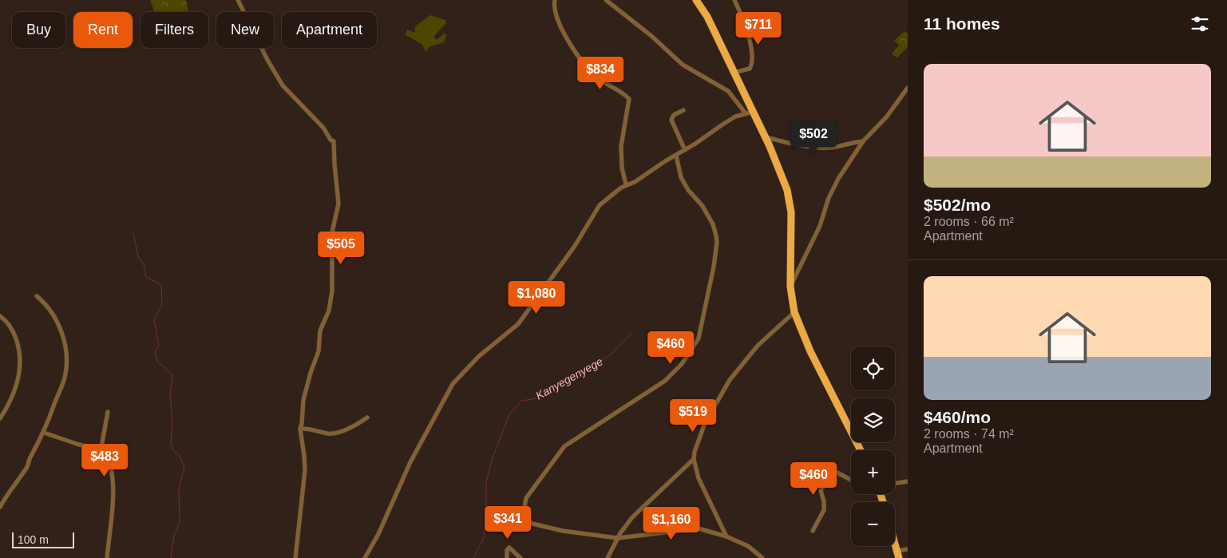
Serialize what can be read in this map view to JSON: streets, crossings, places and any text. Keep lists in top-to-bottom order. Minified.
{"water":["Kanyegenyege"],"scale_bar":"100 m","page":{"heading":"11 homes","price":["$711","$834","$502","$505","$1,080","$460","$519","$483","$460","$341","$1,160"],"chip":["Buy","Rent","Filters","New","Apartment"],"list":[{"name":"$502/mo","note":"2 rooms · 66 m² · Apartment"},{"name":"$460/mo","note":"2 rooms · 74 m² · Apartment"}],"map_buttons":["+","−"],"scale":"100 m"}}
